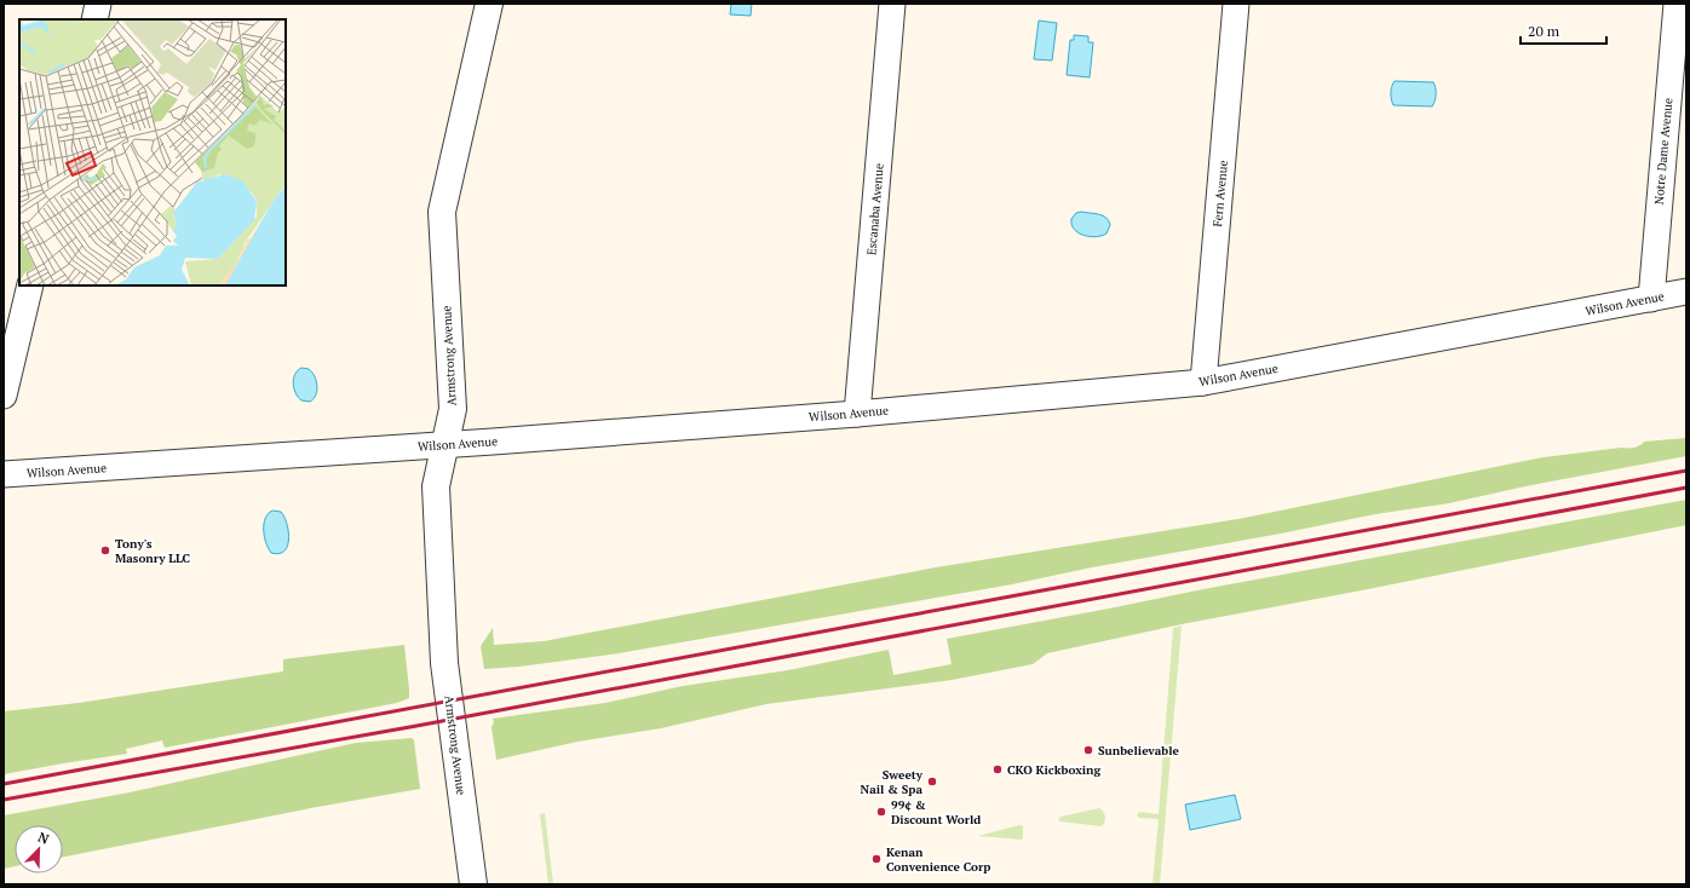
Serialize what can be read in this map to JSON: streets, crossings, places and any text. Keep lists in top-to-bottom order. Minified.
{"streets":{"street":["Notre Dame Avenue","Fern Avenue","Escanaba Avenue","Wilson Avenue","Armstrong Avenue"]},"crossings":[["Notre Dame Avenue","Wilson Avenue"],["Fern Avenue","Wilson Avenue"],["Escanaba Avenue","Wilson Avenue"],["Wilson Avenue","Armstrong Avenue"]],"places":["Tony's Masonry LLC","Sunbelievable","CKO Kickboxing","Sweety Nail & Spa","99¢ & Discount World","Kenan Convenience Corp"],"scale_bar":"20 m","north":"top right"}
